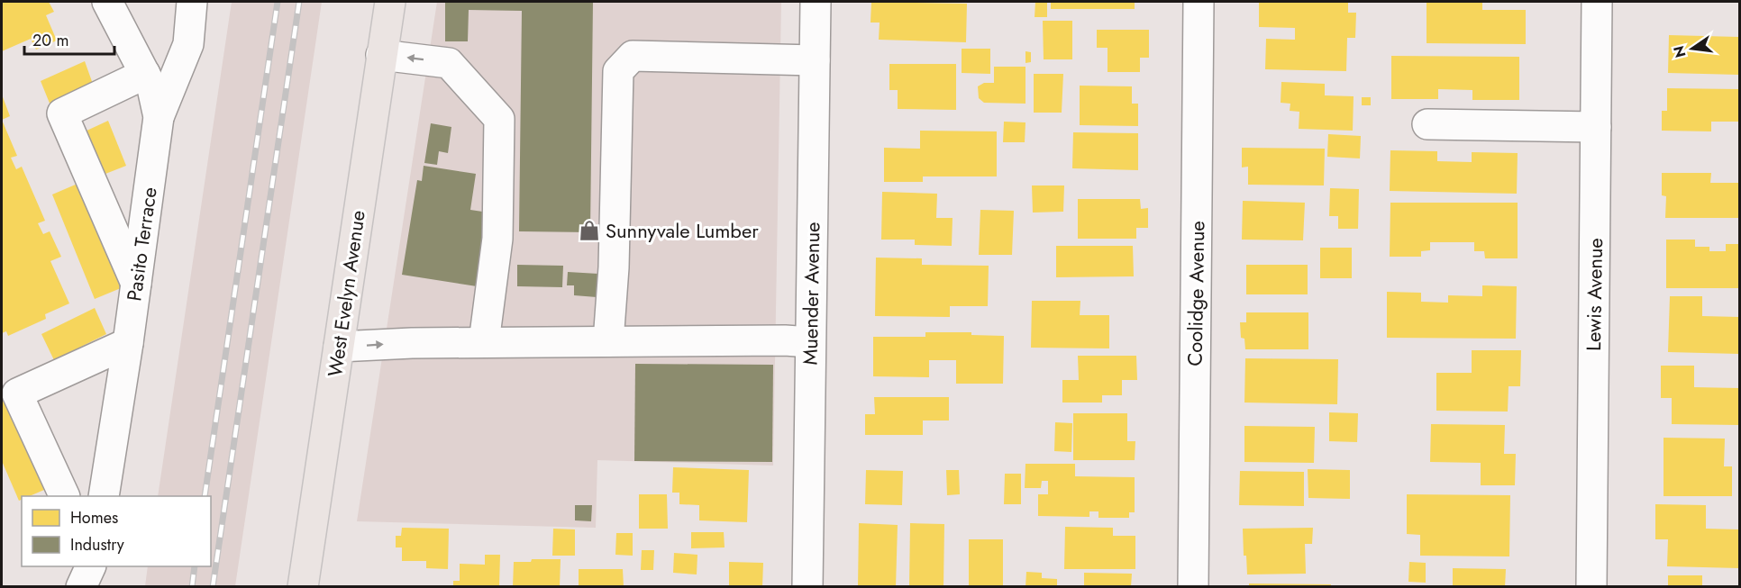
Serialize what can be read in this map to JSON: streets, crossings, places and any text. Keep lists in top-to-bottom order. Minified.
{"streets":{"main road":["West Evelyn Avenue"],"street":["Pasito Terrace","Muender Avenue","Coolidge Avenue","Lewis Avenue"]},"places":{"shop":["Sunnyvale Lumber"]},"legend":["Homes","Industry"],"scale_bar":"20 m","north":"left"}
